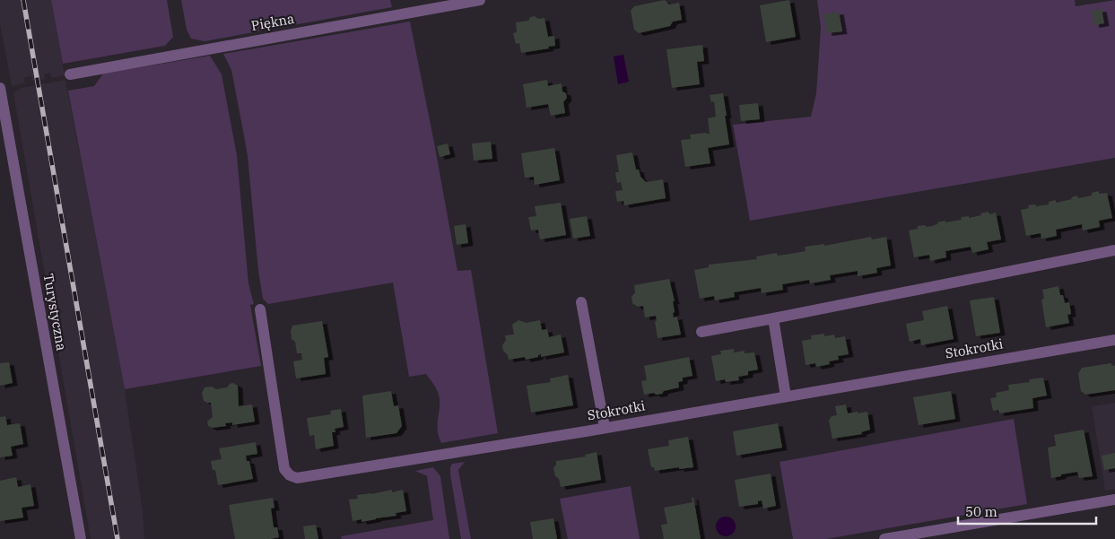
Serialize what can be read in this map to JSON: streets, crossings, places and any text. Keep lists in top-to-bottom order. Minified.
{"streets":{"street":["Piękna","Turystyczna","Stokrotki"]},"scale_bar":"50 m"}
